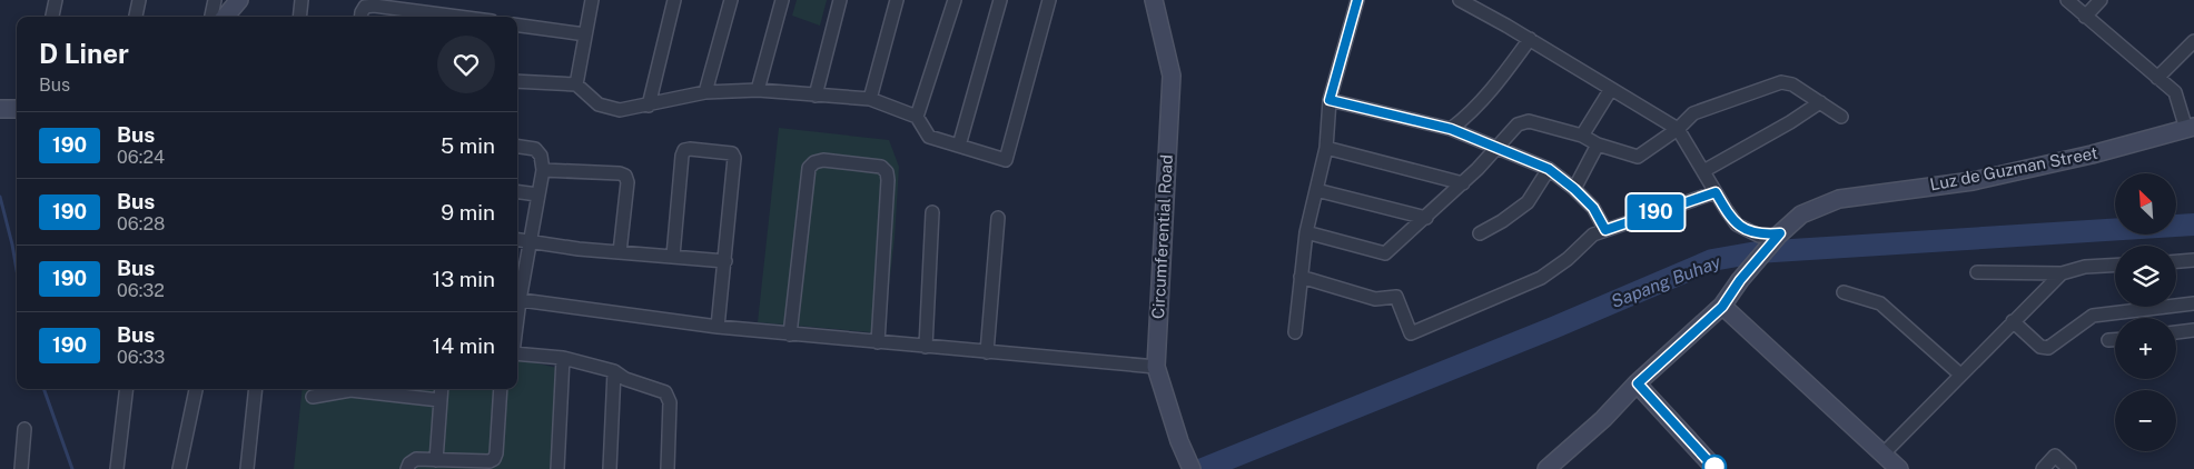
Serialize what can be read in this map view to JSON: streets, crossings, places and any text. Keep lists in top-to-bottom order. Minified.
{"streets":{"street":["Luz de Guzman Street","Circumferential Road"]},"water":["Sapang Buhay"],"lines":["bus line 190"],"north":"top left","page":{"on_map":"190","heading":["D Liner","Bus"],"list":[{"mark":"190","name":"Bus","note":"06:24","value":"5 min"},{"mark":"190","name":"Bus","note":"06:28","value":"9 min"},{"mark":"190","name":"Bus","note":"06:32","value":"13 min"},{"mark":"190","name":"Bus","note":"06:33","value":"14 min"}],"map_buttons":["+","−"]}}
